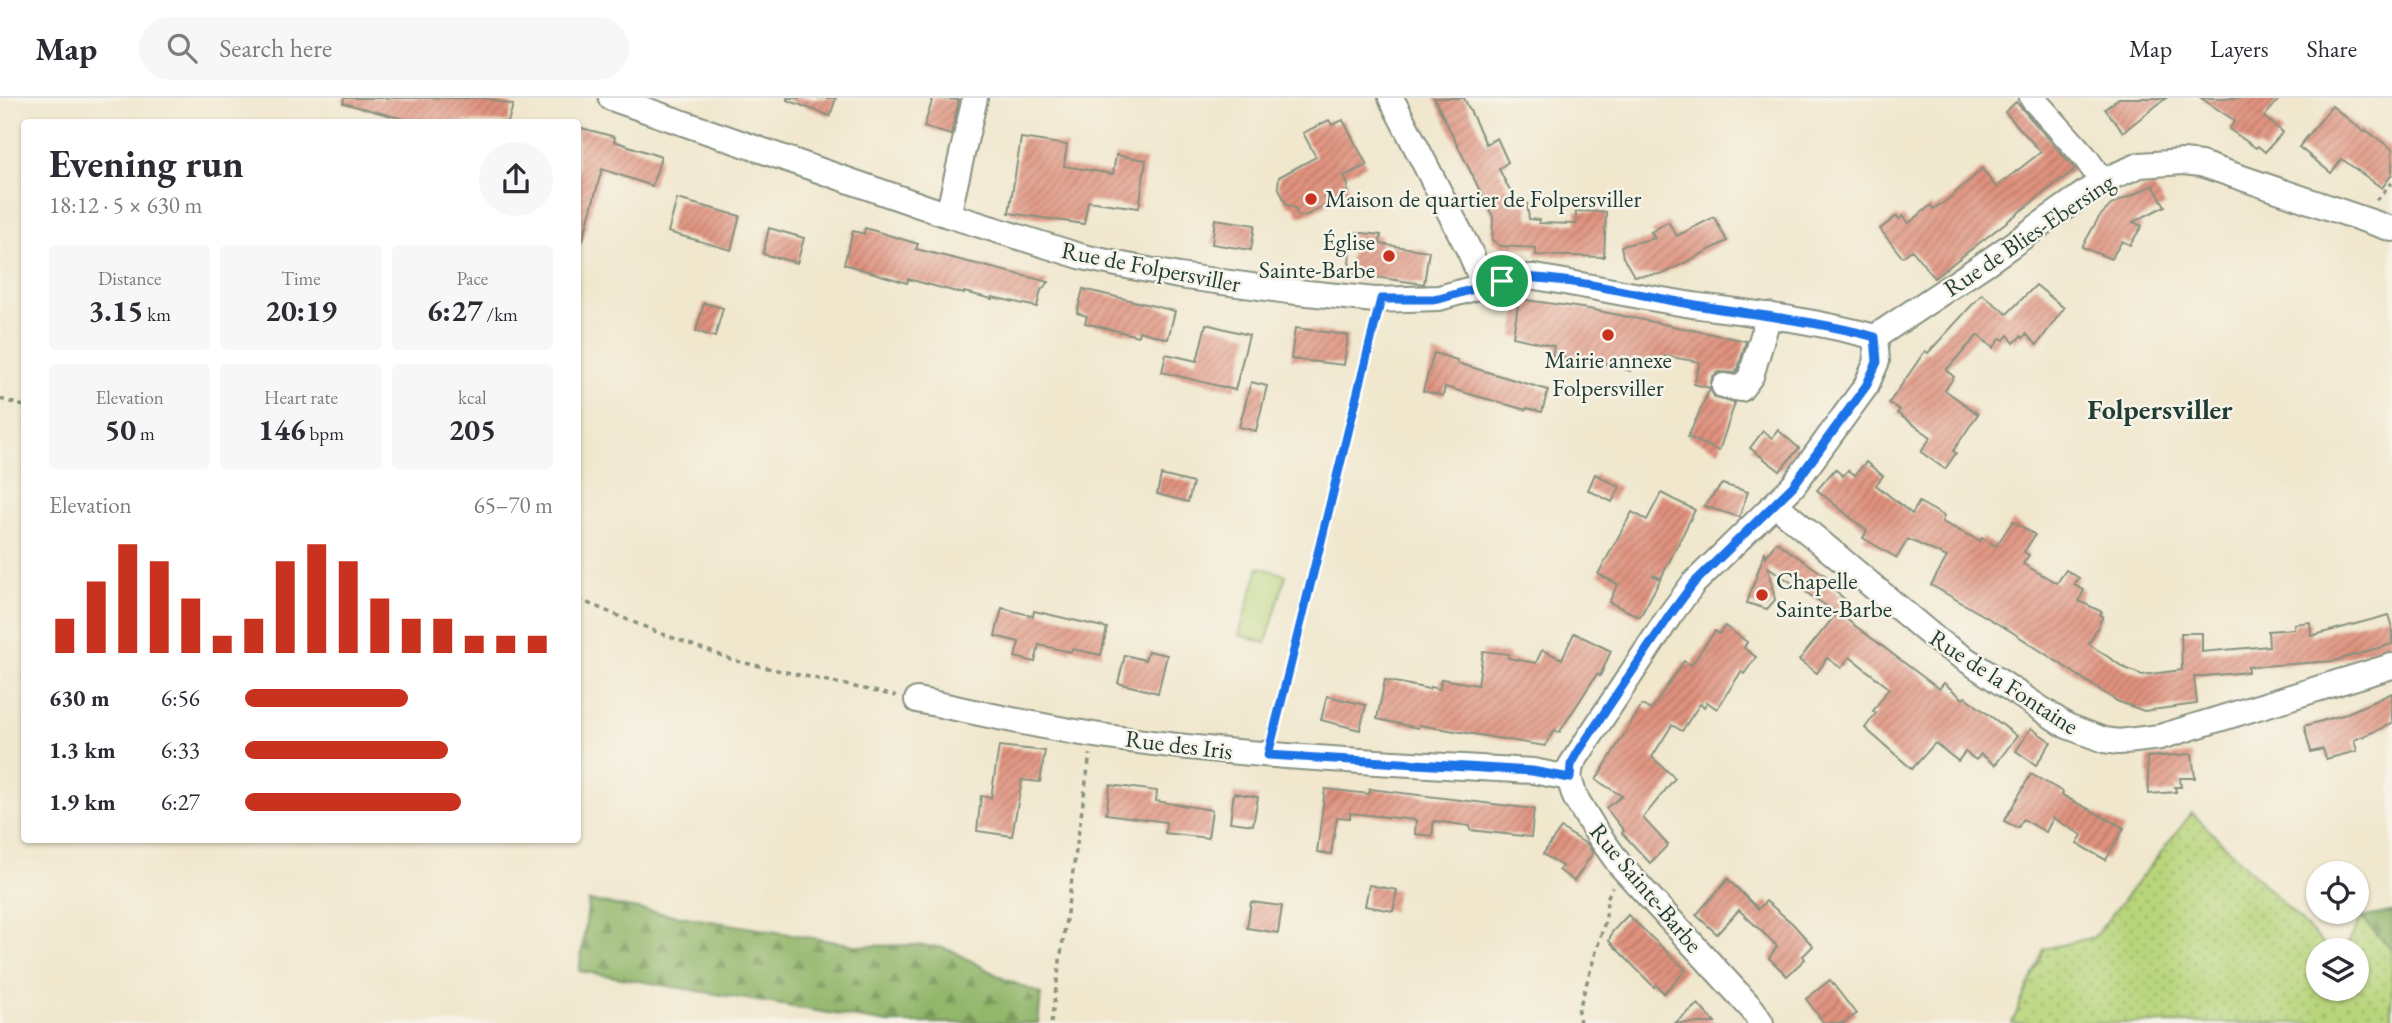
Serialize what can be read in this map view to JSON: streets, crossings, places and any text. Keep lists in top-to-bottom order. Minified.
{"streets":{"street":["Rue de Blies-Ebersing","Rue de Folpersviller","Rue de la Fontaine","Rue des Iris","Rue Sainte-Barbe"]},"crossings":[["Rue de Blies-Ebersing","Rue de Folpersviller"],["Rue des Iris","Rue Sainte-Barbe"]],"districts":["Folpersviller"],"places":["Maison de quartier de Folpersviller","Église Sainte-Barbe","Mairie annexe Folpersviller","Chapelle Sainte-Barbe"],"page":{"header":"Map","search":"Search here","nav":["Map","Layers","Share"],"heading":["Evening run","18:12 · 5 × 630 m"],"stats":[["Distance","3.15 km"],["Time","20:19"],["Pace","6:27 /km"],["Elevation","50 m"],["Heart rate","146 bpm"],["kcal","205"]],"chart":["Elevation","65–70 m"],"list":[{"name":"630 m","note":"6:56"},{"name":"1.3 km","note":"6:33"},{"name":"1.9 km","note":"6:27"}]}}
